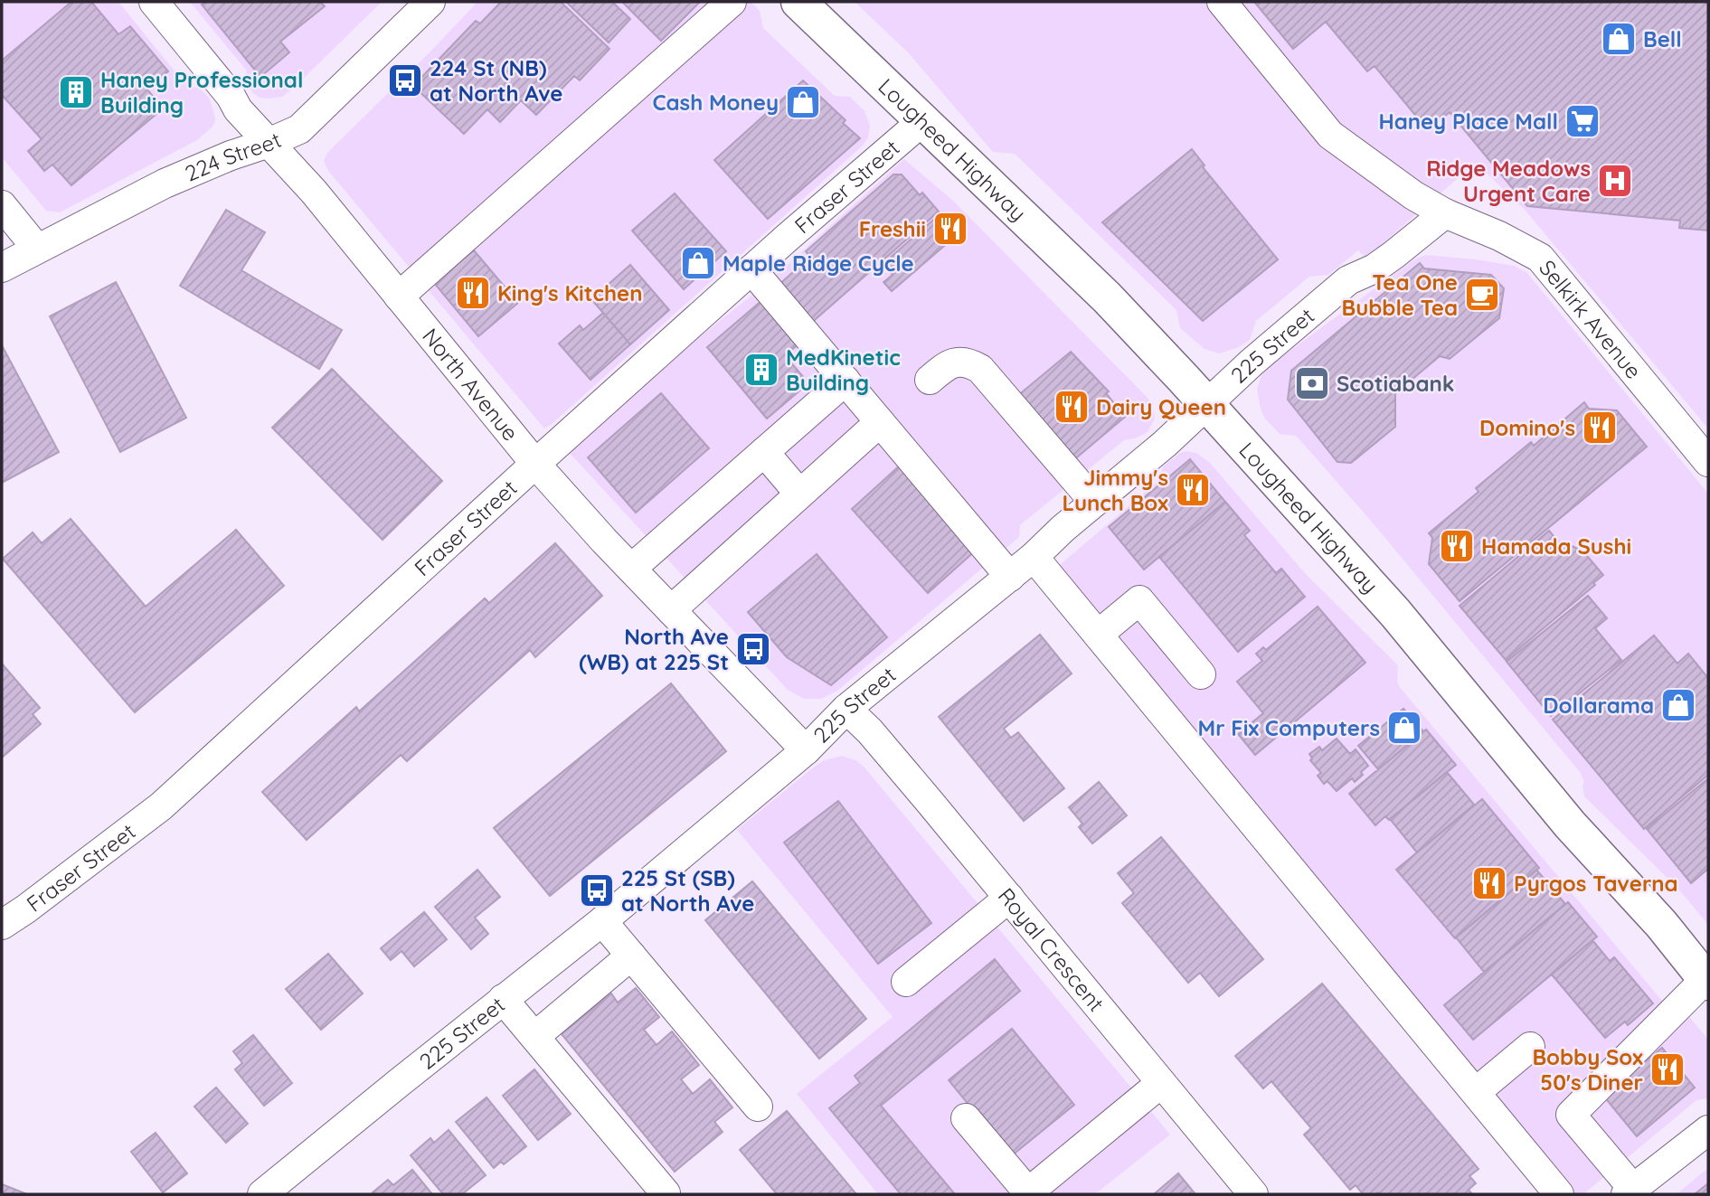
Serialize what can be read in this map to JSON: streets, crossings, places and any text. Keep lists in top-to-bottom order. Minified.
{"streets":{"main road":["Lougheed Highway"],"street":["224 Street","Fraser Street","Selkirk Avenue","225 Street","North Avenue","Royal Crescent"]},"crossings":[["Lougheed Highway","Fraser Street"],["Lougheed Highway","225 Street"],["224 Street","North Avenue"],["Fraser Street","North Avenue"],["Selkirk Avenue","225 Street"],["225 Street","North Avenue"],["225 Street","Royal Crescent"]],"places":{"shop":["Bell","Cash Money","Maple Ridge Cycle","Dollarama","Mr Fix Computers"],"bus stop":["224 St (NB) at North Ave","North Ave (WB) at 225 St","225 St (SB) at North Ave"],"building":["Haney Professional Building","MedKinetic Building"],"supermarket":["Haney Place Mall"],"hospital":["Ridge Meadows Urgent Care"],"restaurant":["Freshii","King's Kitchen","Dairy Queen","Domino's","Jimmy's Lunch Box","Hamada Sushi","Pyrgos Taverna","Bobby Sox 50's Diner"],"cafe":["Tea One Bubble Tea"],"bank":["Scotiabank"]}}
